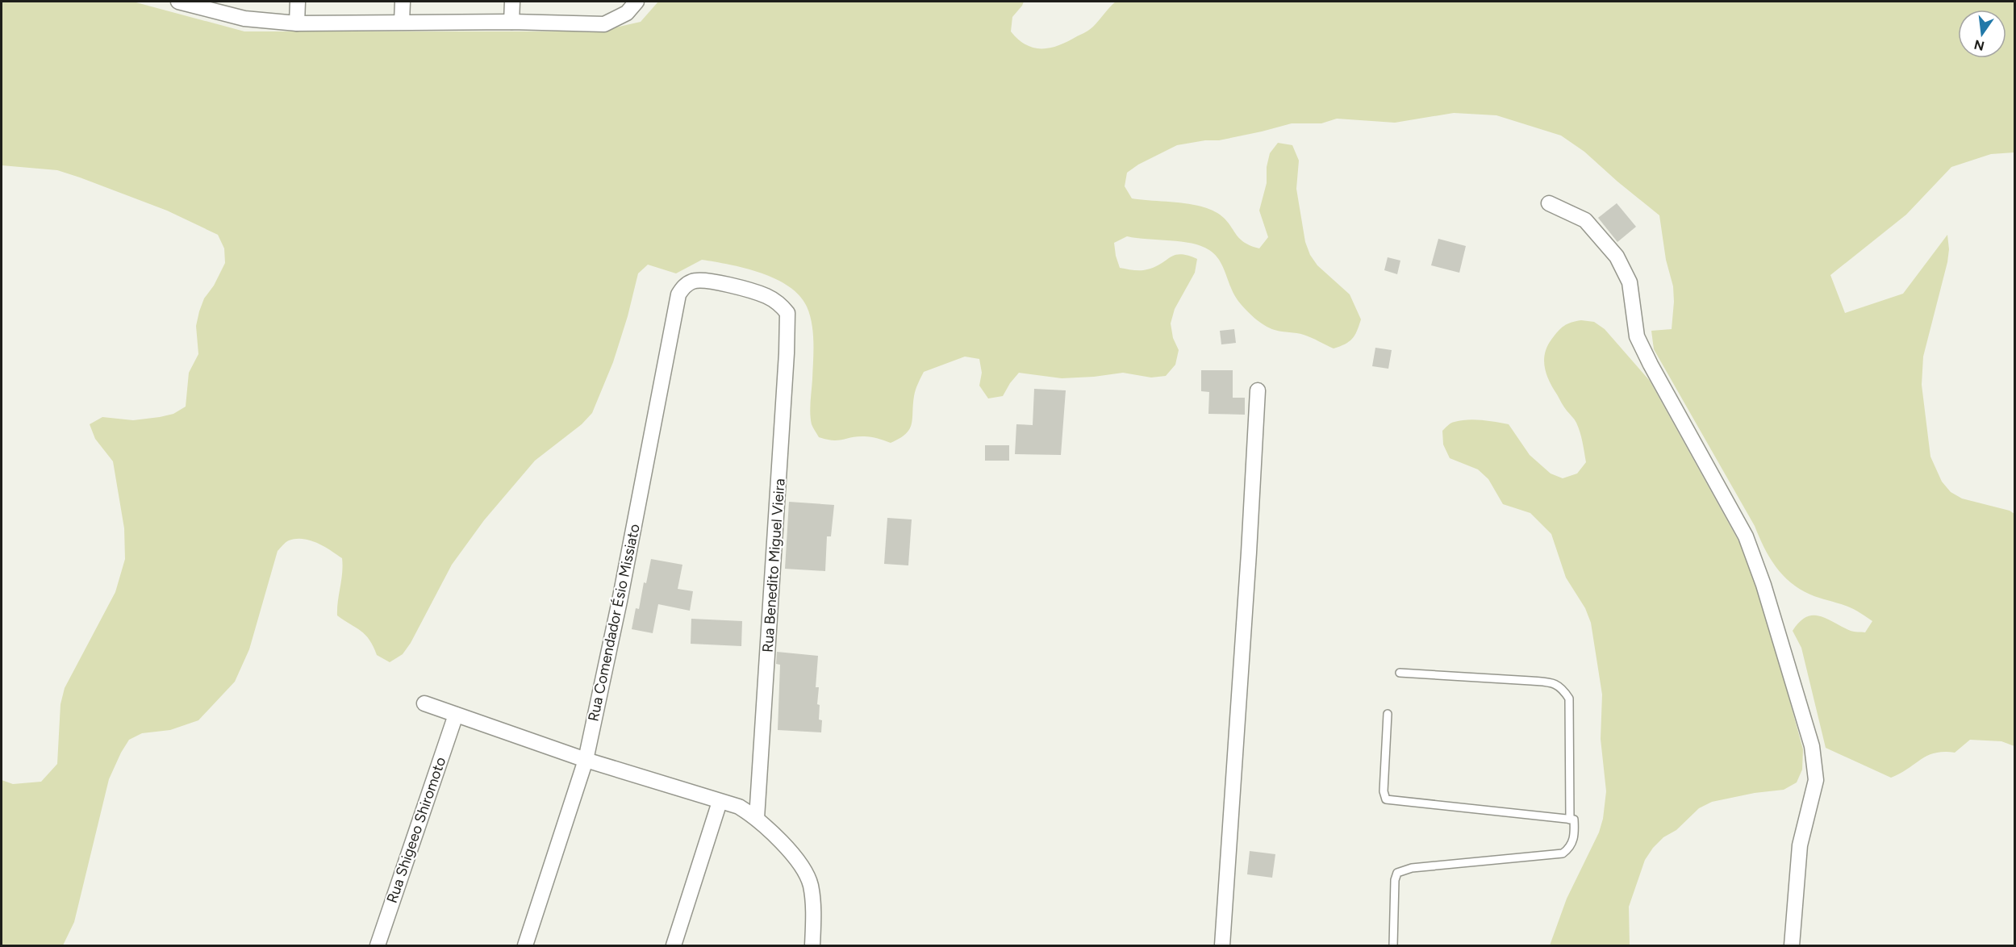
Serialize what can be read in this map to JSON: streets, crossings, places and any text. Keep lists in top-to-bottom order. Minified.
{"streets":{"street":["Rua Benedito Miguel Vieira","Rua Comendador Ésio Missiato","Rua Shigeeo Shiromoto"]},"crossings":[["Rua Benedito Miguel Vieira","Rua Comendador Ésio Missiato"]],"north":"bottom"}
